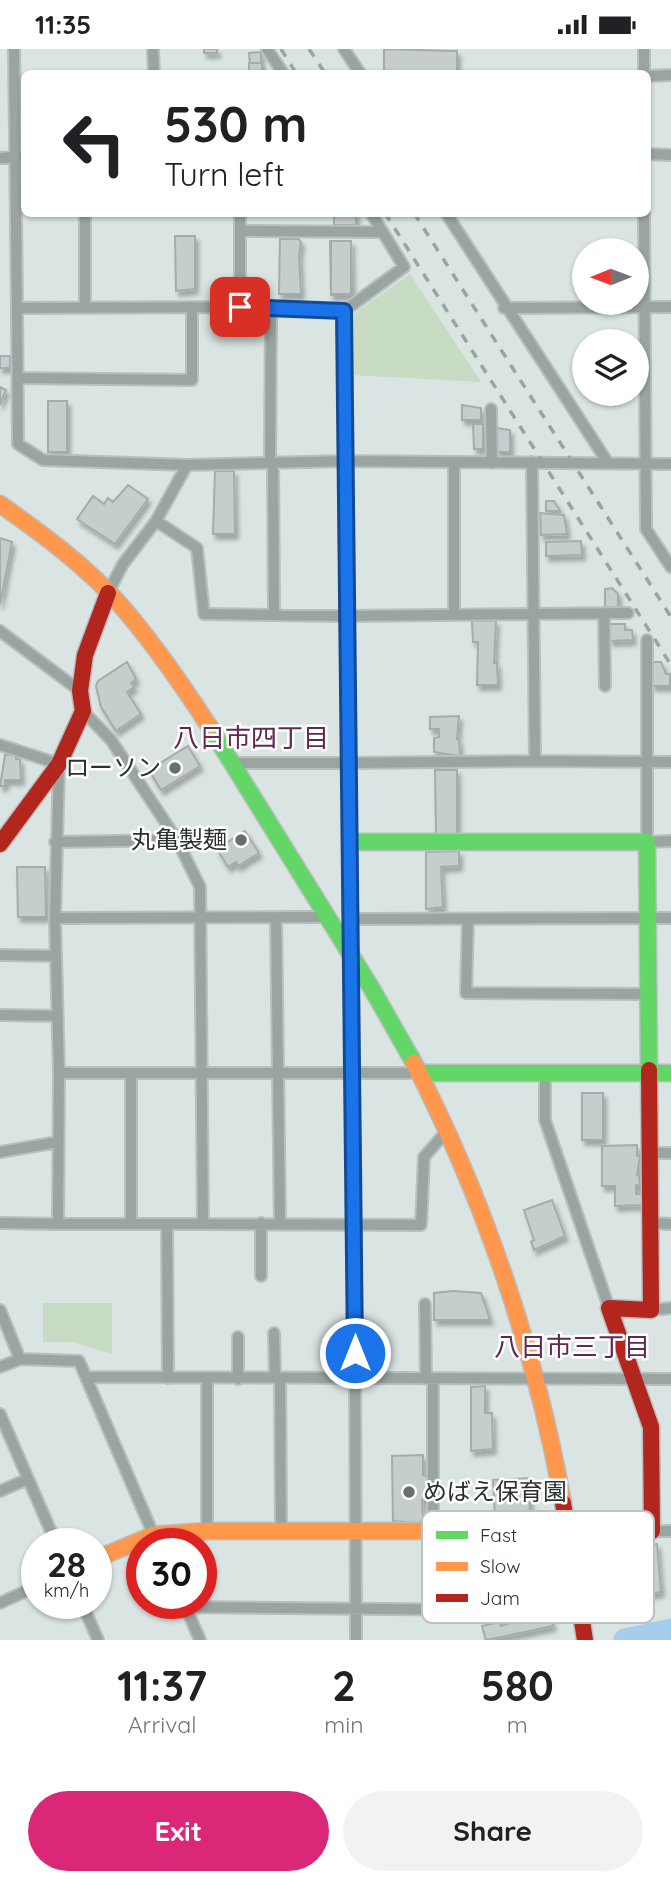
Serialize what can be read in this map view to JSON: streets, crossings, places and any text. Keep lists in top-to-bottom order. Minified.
{"districts":["八日市四丁目","八日市三丁目"],"places":["ローソン","丸亀製麺","めばえ保育園"],"legend":["Fast","Slow","Jam"],"north":"left","page":{"status":"11:35","turn":["530 m","Turn left"],"speed":"28 km/h","limit":"30","eta":["11:37","Arrival","2","min","580","m"],"buttons":["Exit","Share"]}}
